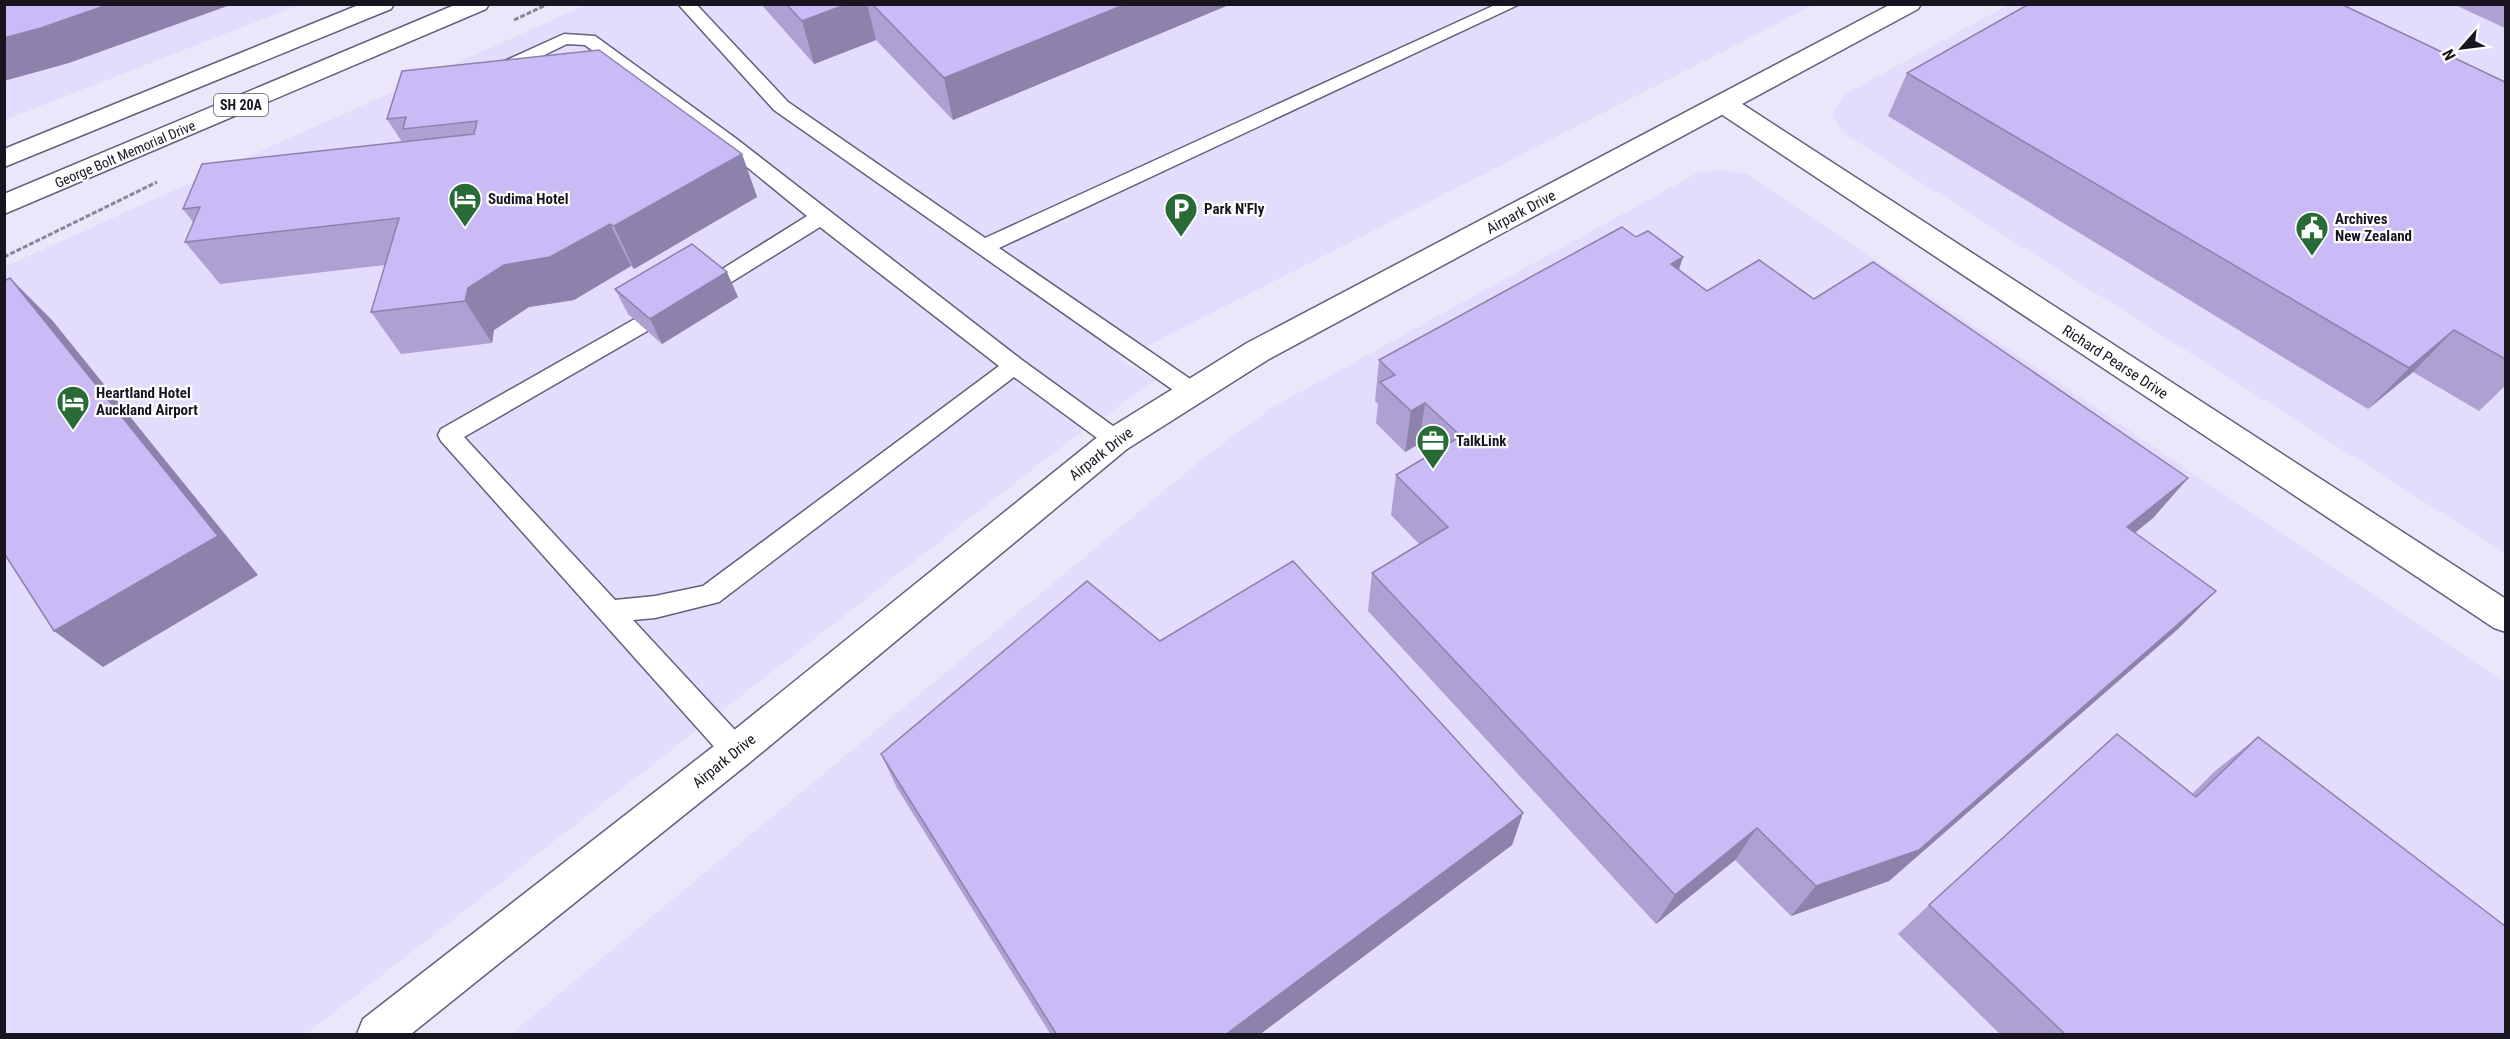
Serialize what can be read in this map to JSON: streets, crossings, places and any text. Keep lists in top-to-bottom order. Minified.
{"streets":{"main road":["SH 20A","George Bolt Memorial Drive","Airpark Drive","Richard Pearse Drive"]},"crossings":[["Airpark Drive","Richard Pearse Drive"]],"places":{"hotel":["Sudima Hotel","Heartland Hotel Auckland Airport"],"parking":["Park N'Fly"],"public building":["Archives New Zealand"],"office":["TalkLink"]},"north":"bottom left"}
